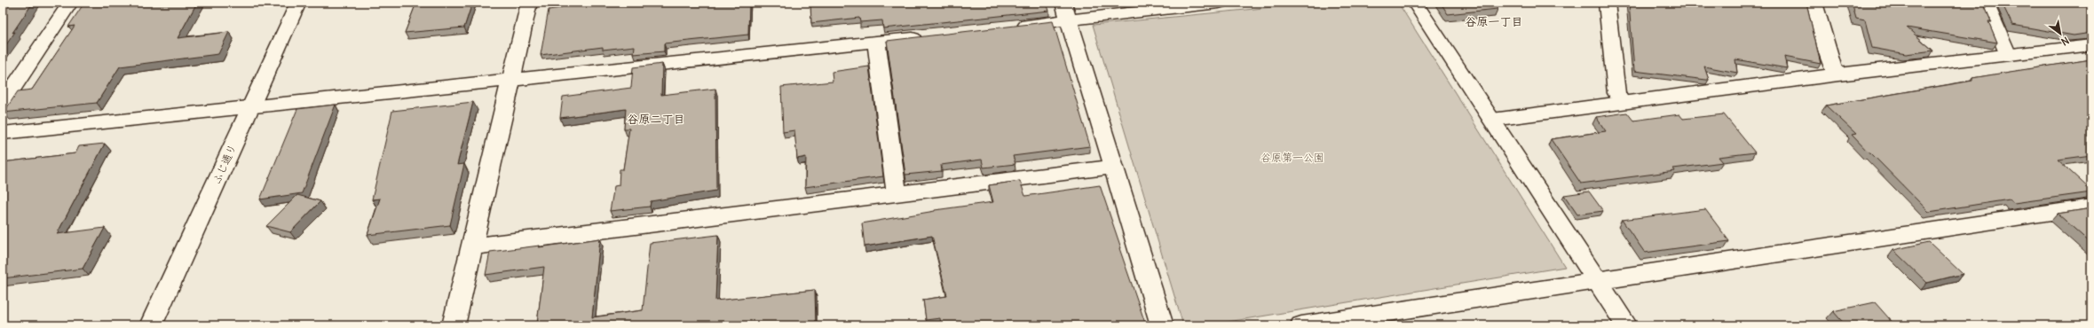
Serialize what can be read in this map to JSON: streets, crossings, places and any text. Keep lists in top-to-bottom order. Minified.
{"streets":{"street":["ふじ通り"]},"districts":["谷原一丁目","谷原二丁目"],"parks":["谷原第一公園"],"north":"bottom right"}
